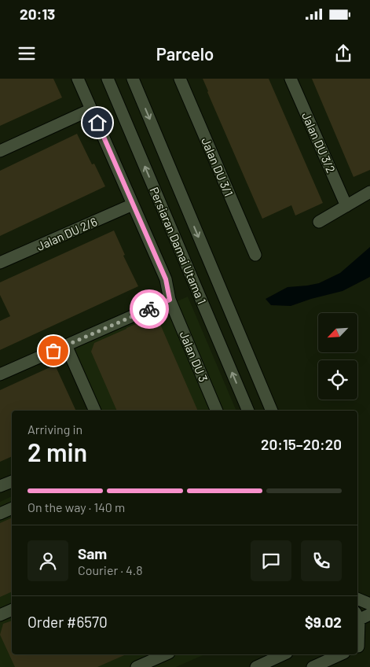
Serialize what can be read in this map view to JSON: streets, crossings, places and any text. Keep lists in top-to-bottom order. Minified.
{"streets":{"street":["Jalan DU 3/2","Jalan DU 3/1","Jalan DU 2/6","Persiaran Damai Utama 1","Jalan DU 3"]},"crossings":[["Jalan DU 2/6","Jalan DU 3"]],"north":"bottom left","page":{"status":"20:13","header":"Parcelo","heading":["2 min","Arriving in","20:15–20:20"],"panel":["Sam","Courier · 4.8","Order #6570","$9.02"],"bar":"On the way · 140 m"}}
